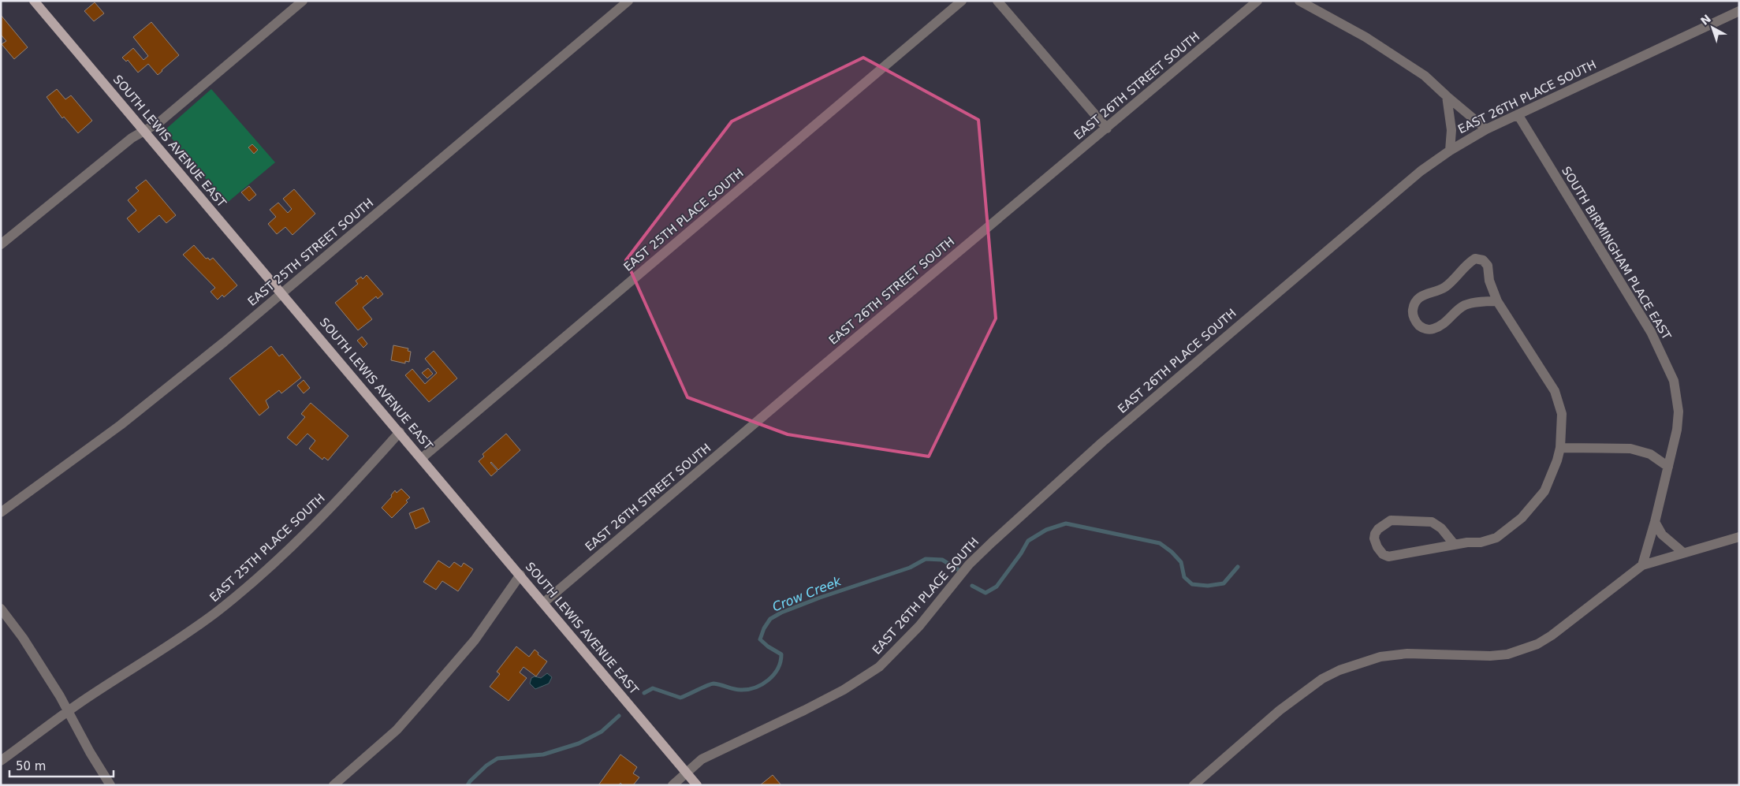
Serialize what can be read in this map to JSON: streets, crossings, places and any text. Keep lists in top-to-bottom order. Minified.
{"streets":{"main road":["SOUTH LEWIS AVENUE EAST"],"street":["EAST 26TH STREET SOUTH","EAST 26TH PLACE SOUTH","EAST 25TH PLACE SOUTH","EAST 25TH STREET SOUTH","SOUTH BIRMINGHAM PLACE EAST"]},"crossings":[["EAST 26TH STREET SOUTH","SOUTH LEWIS AVENUE EAST"],["EAST 26TH PLACE SOUTH","SOUTH LEWIS AVENUE EAST"],["EAST 26TH PLACE SOUTH","SOUTH BIRMINGHAM PLACE EAST"],["SOUTH LEWIS AVENUE EAST","EAST 25TH PLACE SOUTH"],["SOUTH LEWIS AVENUE EAST","EAST 25TH STREET SOUTH"]],"water":["Crow Creek"],"scale_bar":"50 m","north":"top left"}
